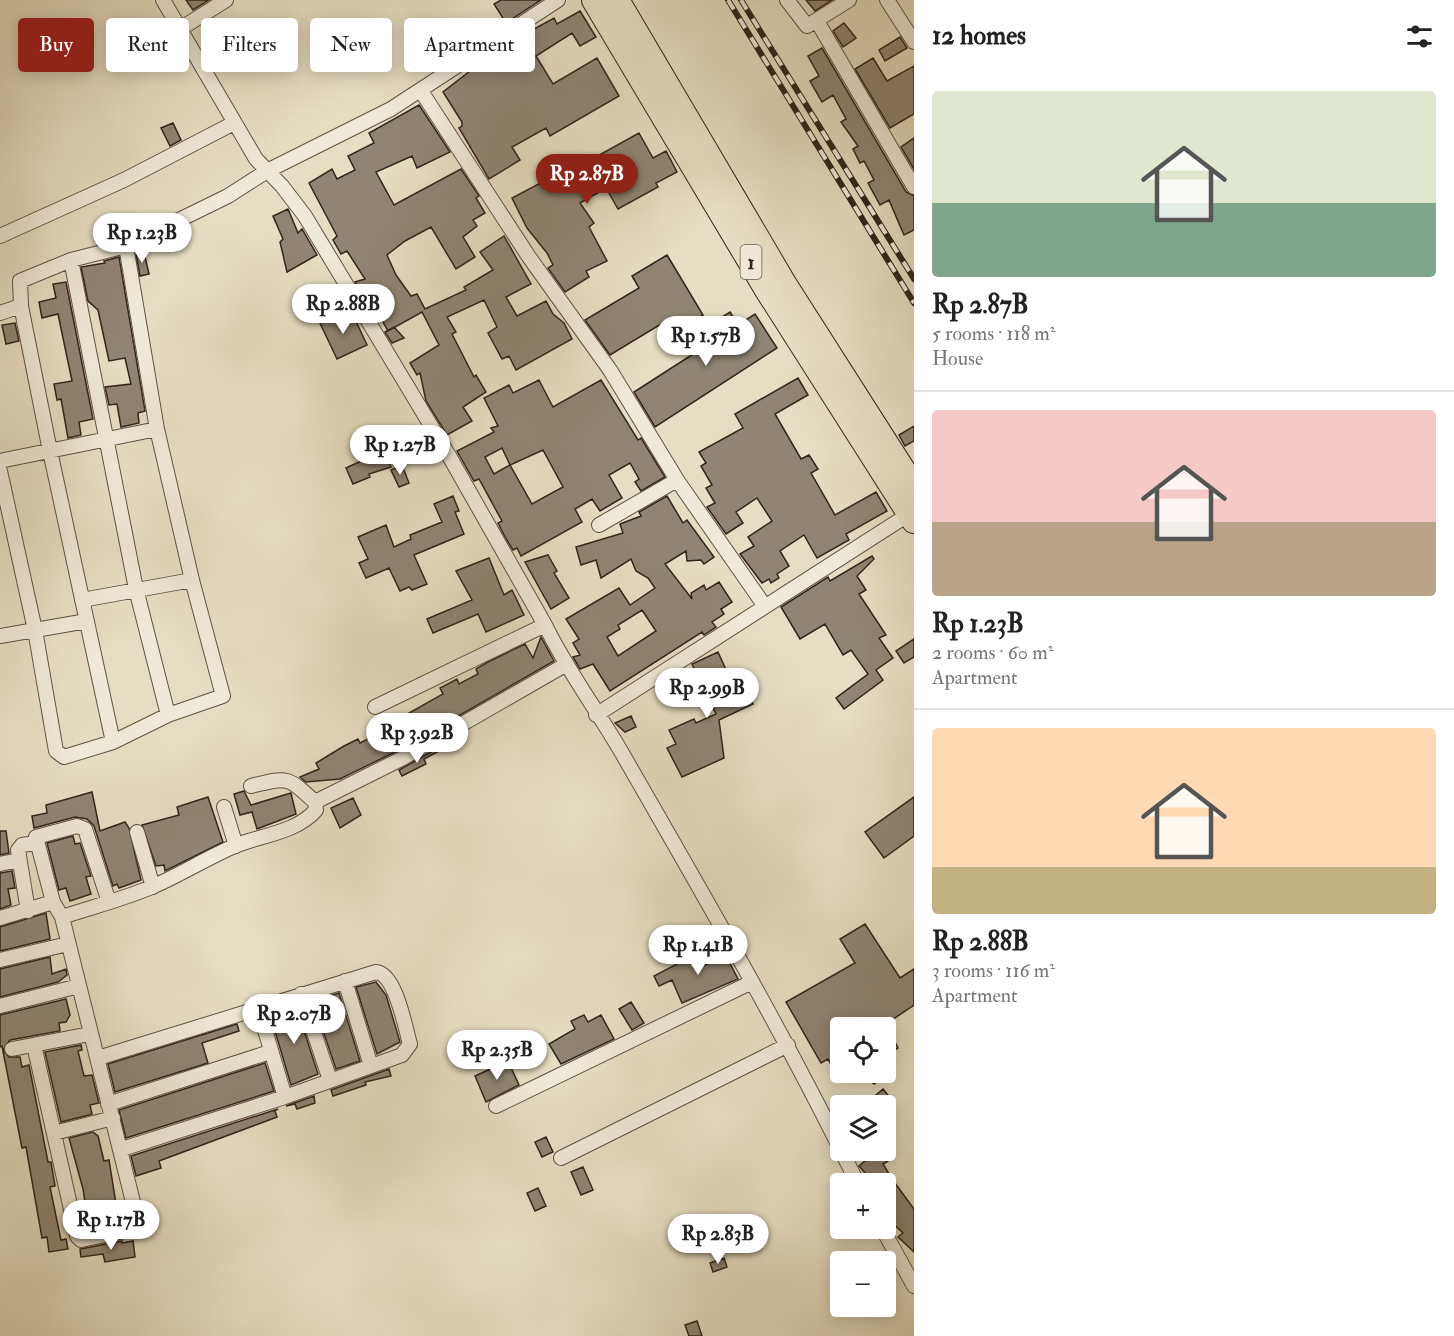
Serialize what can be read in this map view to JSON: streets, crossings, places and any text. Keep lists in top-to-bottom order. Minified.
{"streets":{"highway":["1"]},"page":{"heading":"12 homes","chip":["Buy","Rent","Filters","New","Apartment"],"list":[{"name":"Rp 2.87B","note":"5 rooms · 118 m² · House"},{"name":"Rp 1.23B","note":"2 rooms · 60 m² · Apartment"},{"name":"Rp 2.88B","note":"3 rooms · 116 m² · Apartment"}],"price":["Rp 2.87B","Rp 1.23B","Rp 2.88B","Rp 1.57B","Rp 1.27B","Rp 2.99B","Rp 3.92B","Rp 1.41B","Rp 2.07B","Rp 2.35B","Rp 1.17B","Rp 2.83B"],"map_buttons":["+","−"]}}
